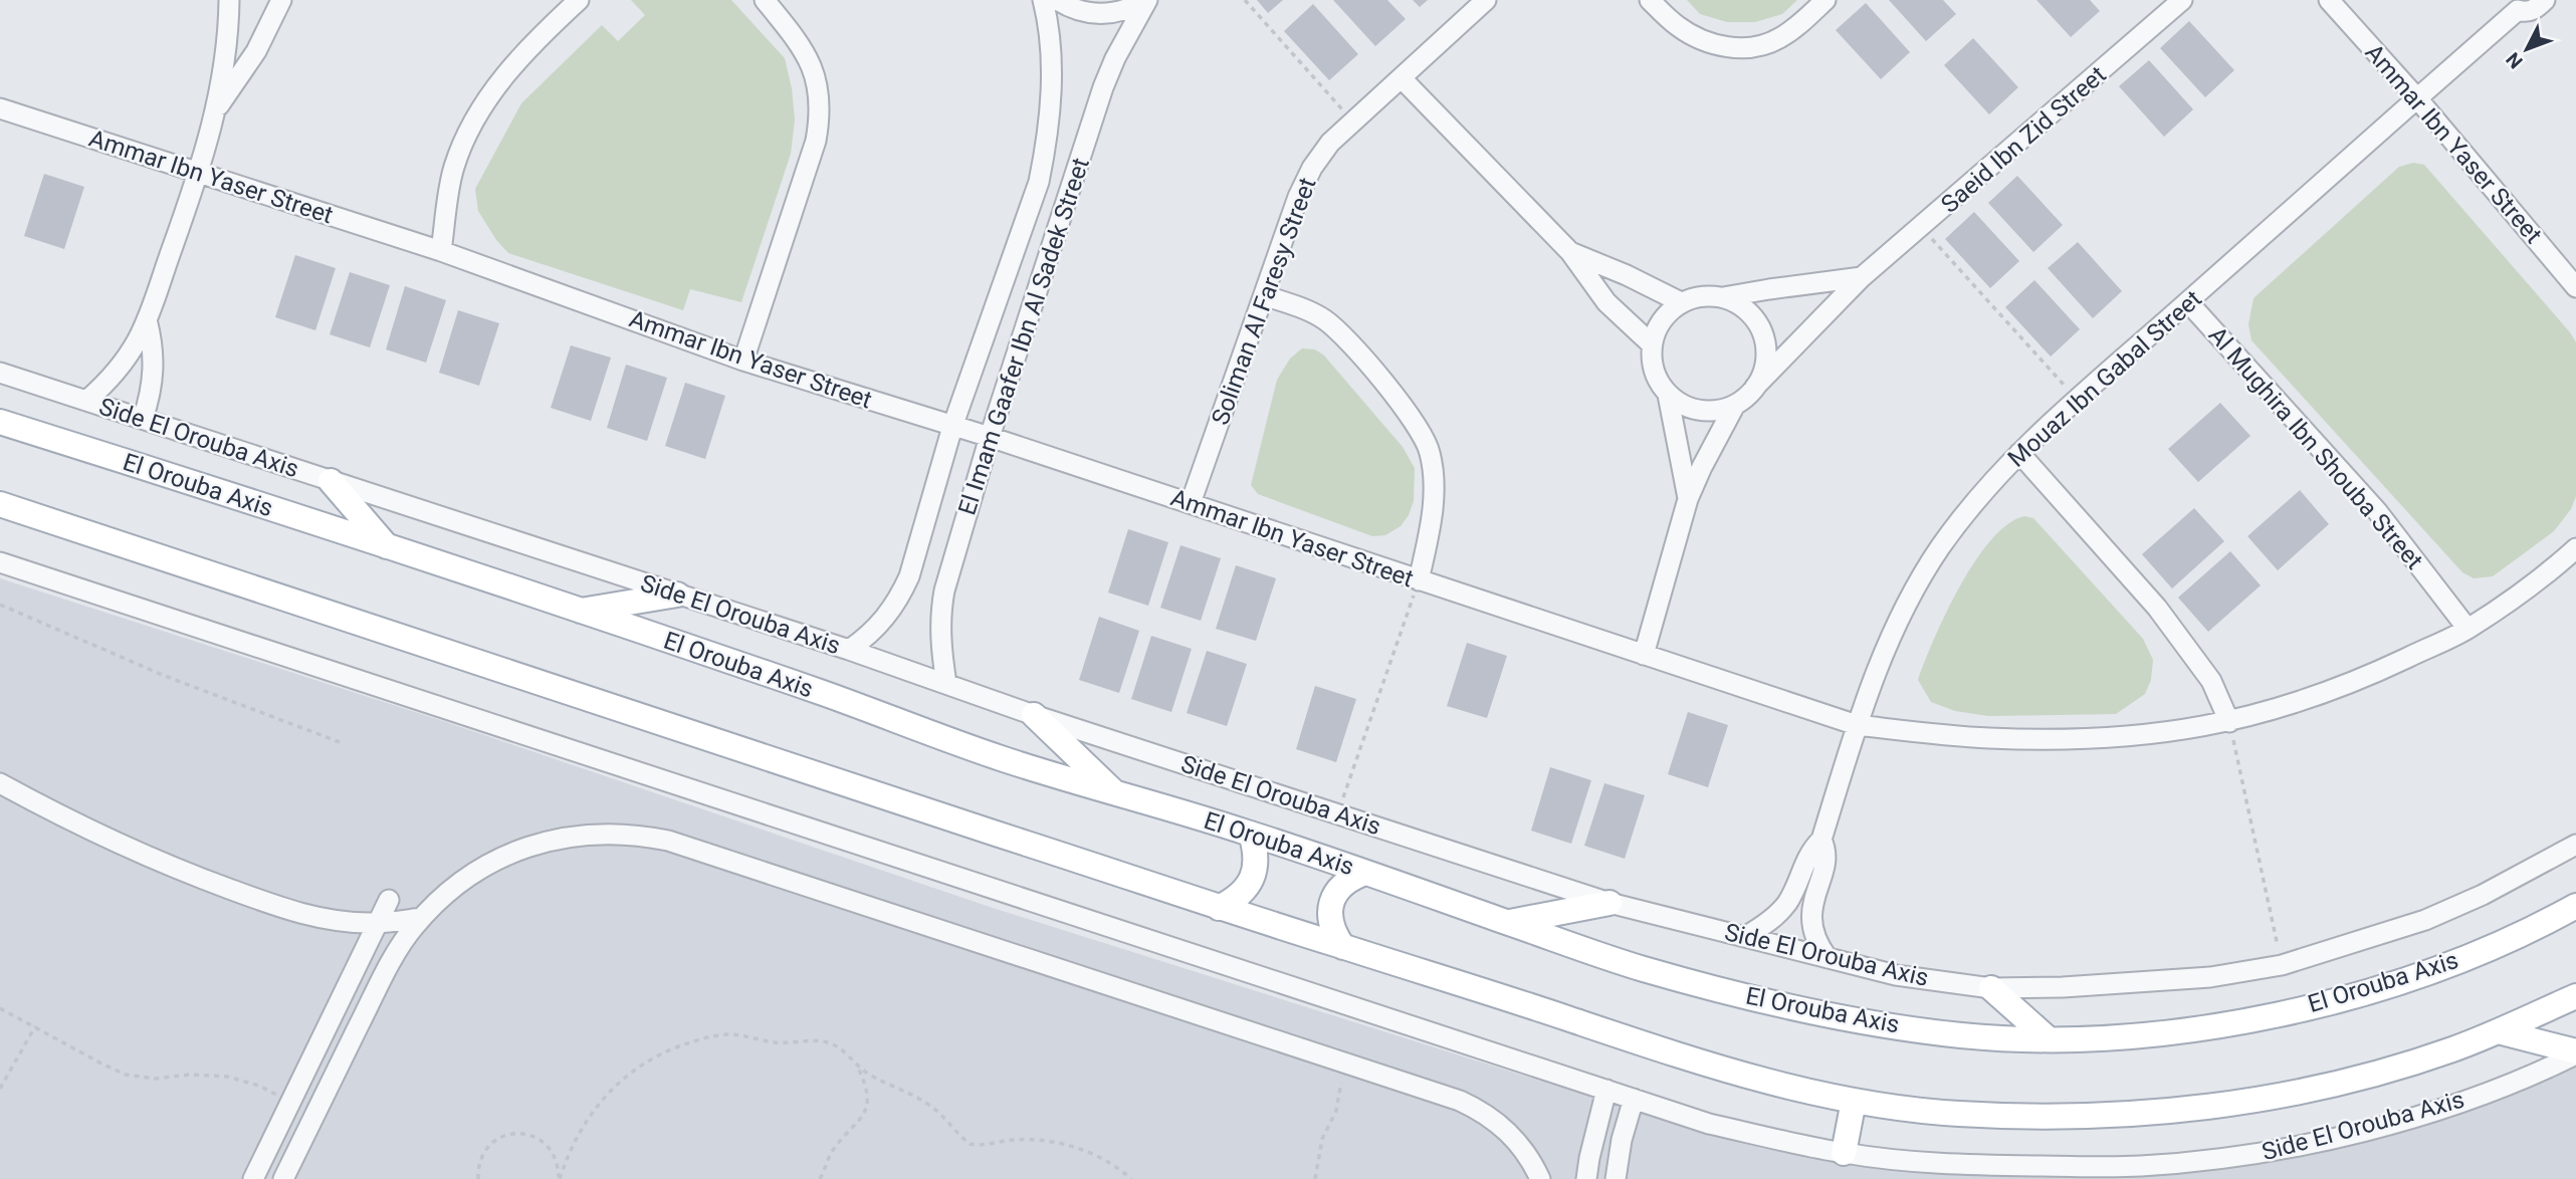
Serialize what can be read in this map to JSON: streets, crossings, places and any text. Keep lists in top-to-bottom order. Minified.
{"streets":{"main road":["El Orouba Axis"],"street":["Saeid Ibn Zid Street","Ammar Ibn Yaser Street","Soliman Al Faresy Street","El Imam Gaafer Ibn Al Sadek Street","Mouaz Ibn Gabal Street","Side El Orouba Axis","Al Mughira Ibn Shouba Street"]},"crossings":[["Ammar Ibn Yaser Street","Soliman Al Faresy Street"],["Ammar Ibn Yaser Street","El Imam Gaafer Ibn Al Sadek Street"],["Ammar Ibn Yaser Street","Mouaz Ibn Gabal Street"],["Ammar Ibn Yaser Street","Al Mughira Ibn Shouba Street"],["El Imam Gaafer Ibn Al Sadek Street","Side El Orouba Axis"],["Mouaz Ibn Gabal Street","Side El Orouba Axis"],["Mouaz Ibn Gabal Street","Al Mughira Ibn Shouba Street"]],"north":"bottom left"}
